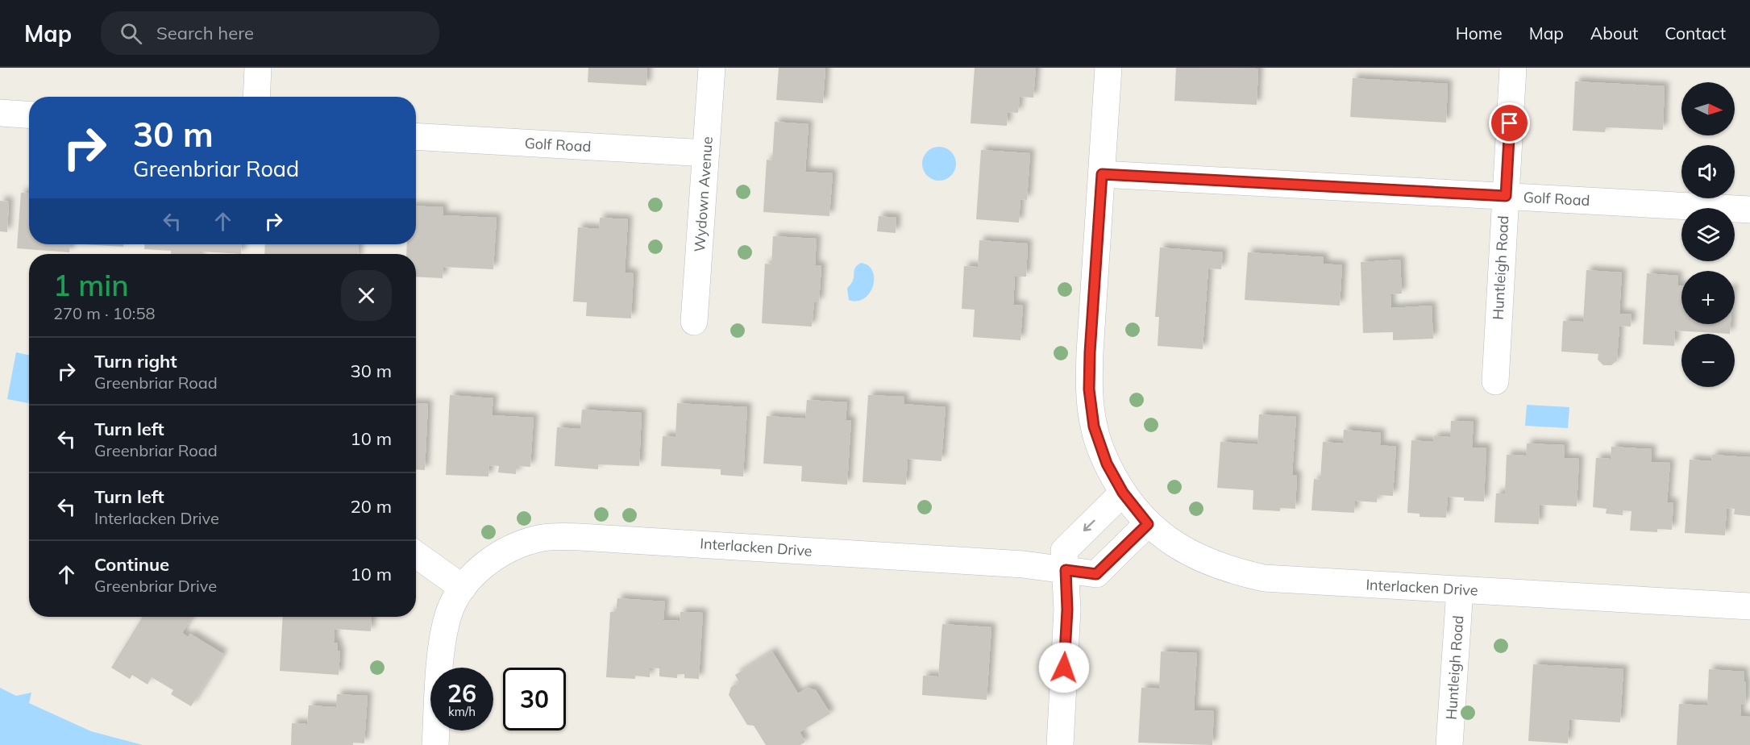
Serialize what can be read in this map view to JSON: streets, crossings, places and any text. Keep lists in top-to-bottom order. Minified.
{"streets":{"street":["Golf Road","Wydown Avenue","Huntleigh Road","Interlacken Drive"]},"crossings":[["Golf Road","Wydown Avenue"],["Golf Road","Huntleigh Road"],["Golf Road","Interlacken Drive"],["Huntleigh Road","Interlacken Drive"]],"north":"right","page":{"header":"Map","search":"Search here","nav":["Home","Map","About","Contact"],"map_buttons":["+","−"],"turn":["30 m","Greenbriar Road"],"heading":["1 min","270 m · 10:58"],"list":[{"name":"Turn right","note":"Greenbriar Road","value":"30 m"},{"name":"Turn left","note":"Greenbriar Road","value":"10 m"},{"name":"Turn left","note":"Interlacken Drive","value":"20 m"},{"name":"Continue","note":"Greenbriar Drive","value":"10 m"}],"speed":"26 km/h","limit":"30"}}
